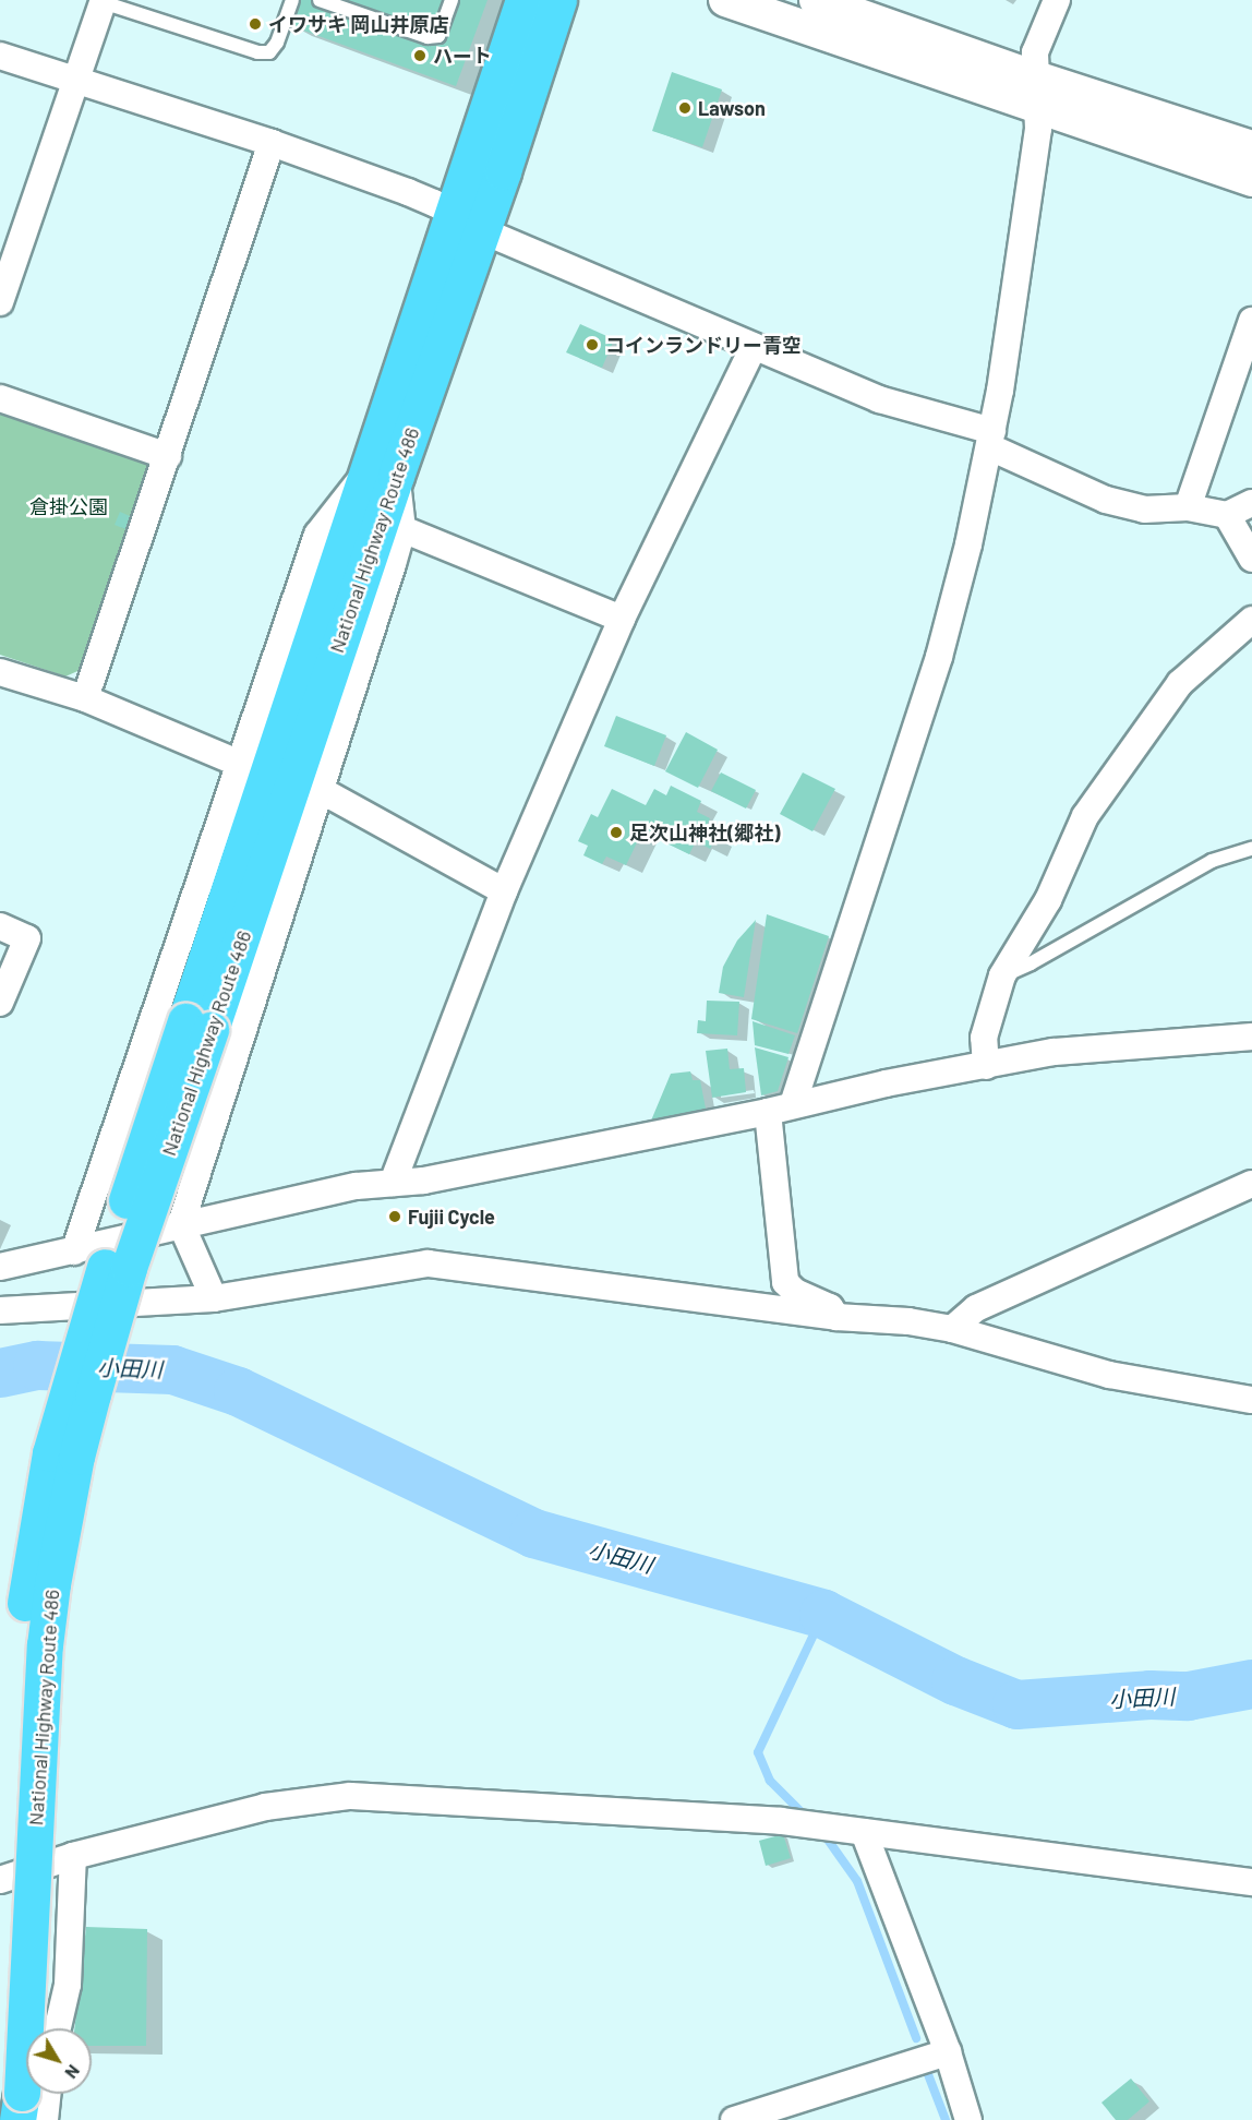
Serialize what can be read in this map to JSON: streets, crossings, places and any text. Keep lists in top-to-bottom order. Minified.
{"streets":{"highway":["National Highway Route 486"]},"water":["小田川"],"parks":["倉掛公園"],"places":["イワサキ 岡山井原店","ハート","Lawson","コインランドリー青空","足次山神社(郷社)","Fujii Cycle"],"north":"bottom right"}
